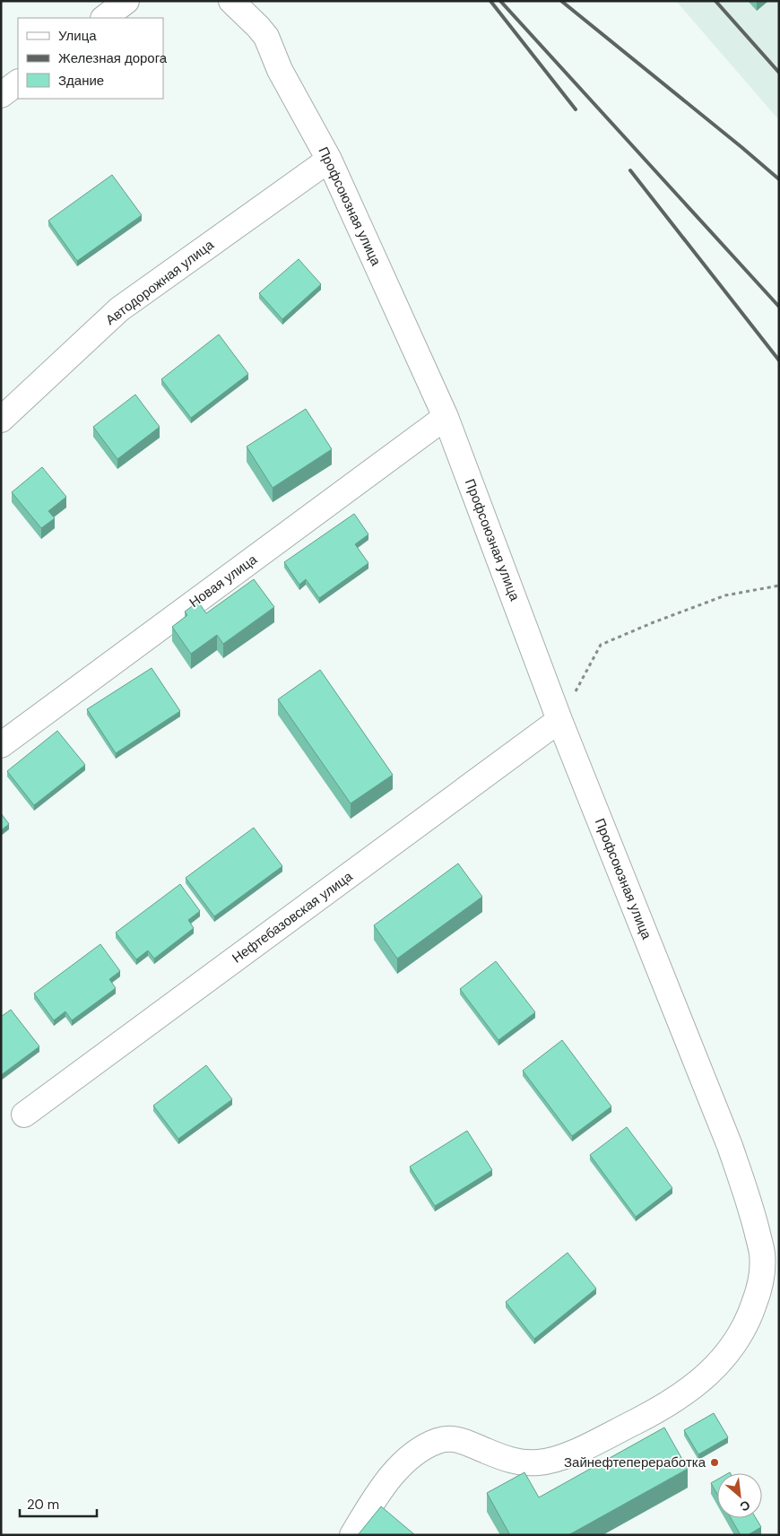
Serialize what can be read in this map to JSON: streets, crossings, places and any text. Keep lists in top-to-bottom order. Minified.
{"streets":{"street":["Профсоюзная улица","Автодорожная улица","Новая улица","Нефтебазовская улица"]},"crossings":[["Профсоюзная улица","Автодорожная улица"],["Профсоюзная улица","Новая улица"],["Профсоюзная улица","Нефтебазовская улица"]],"places":["Зайнефтепереработка"],"legend":["Улица","Железная дорога","Здание"],"scale_bar":"20 m","north":"bottom right"}
